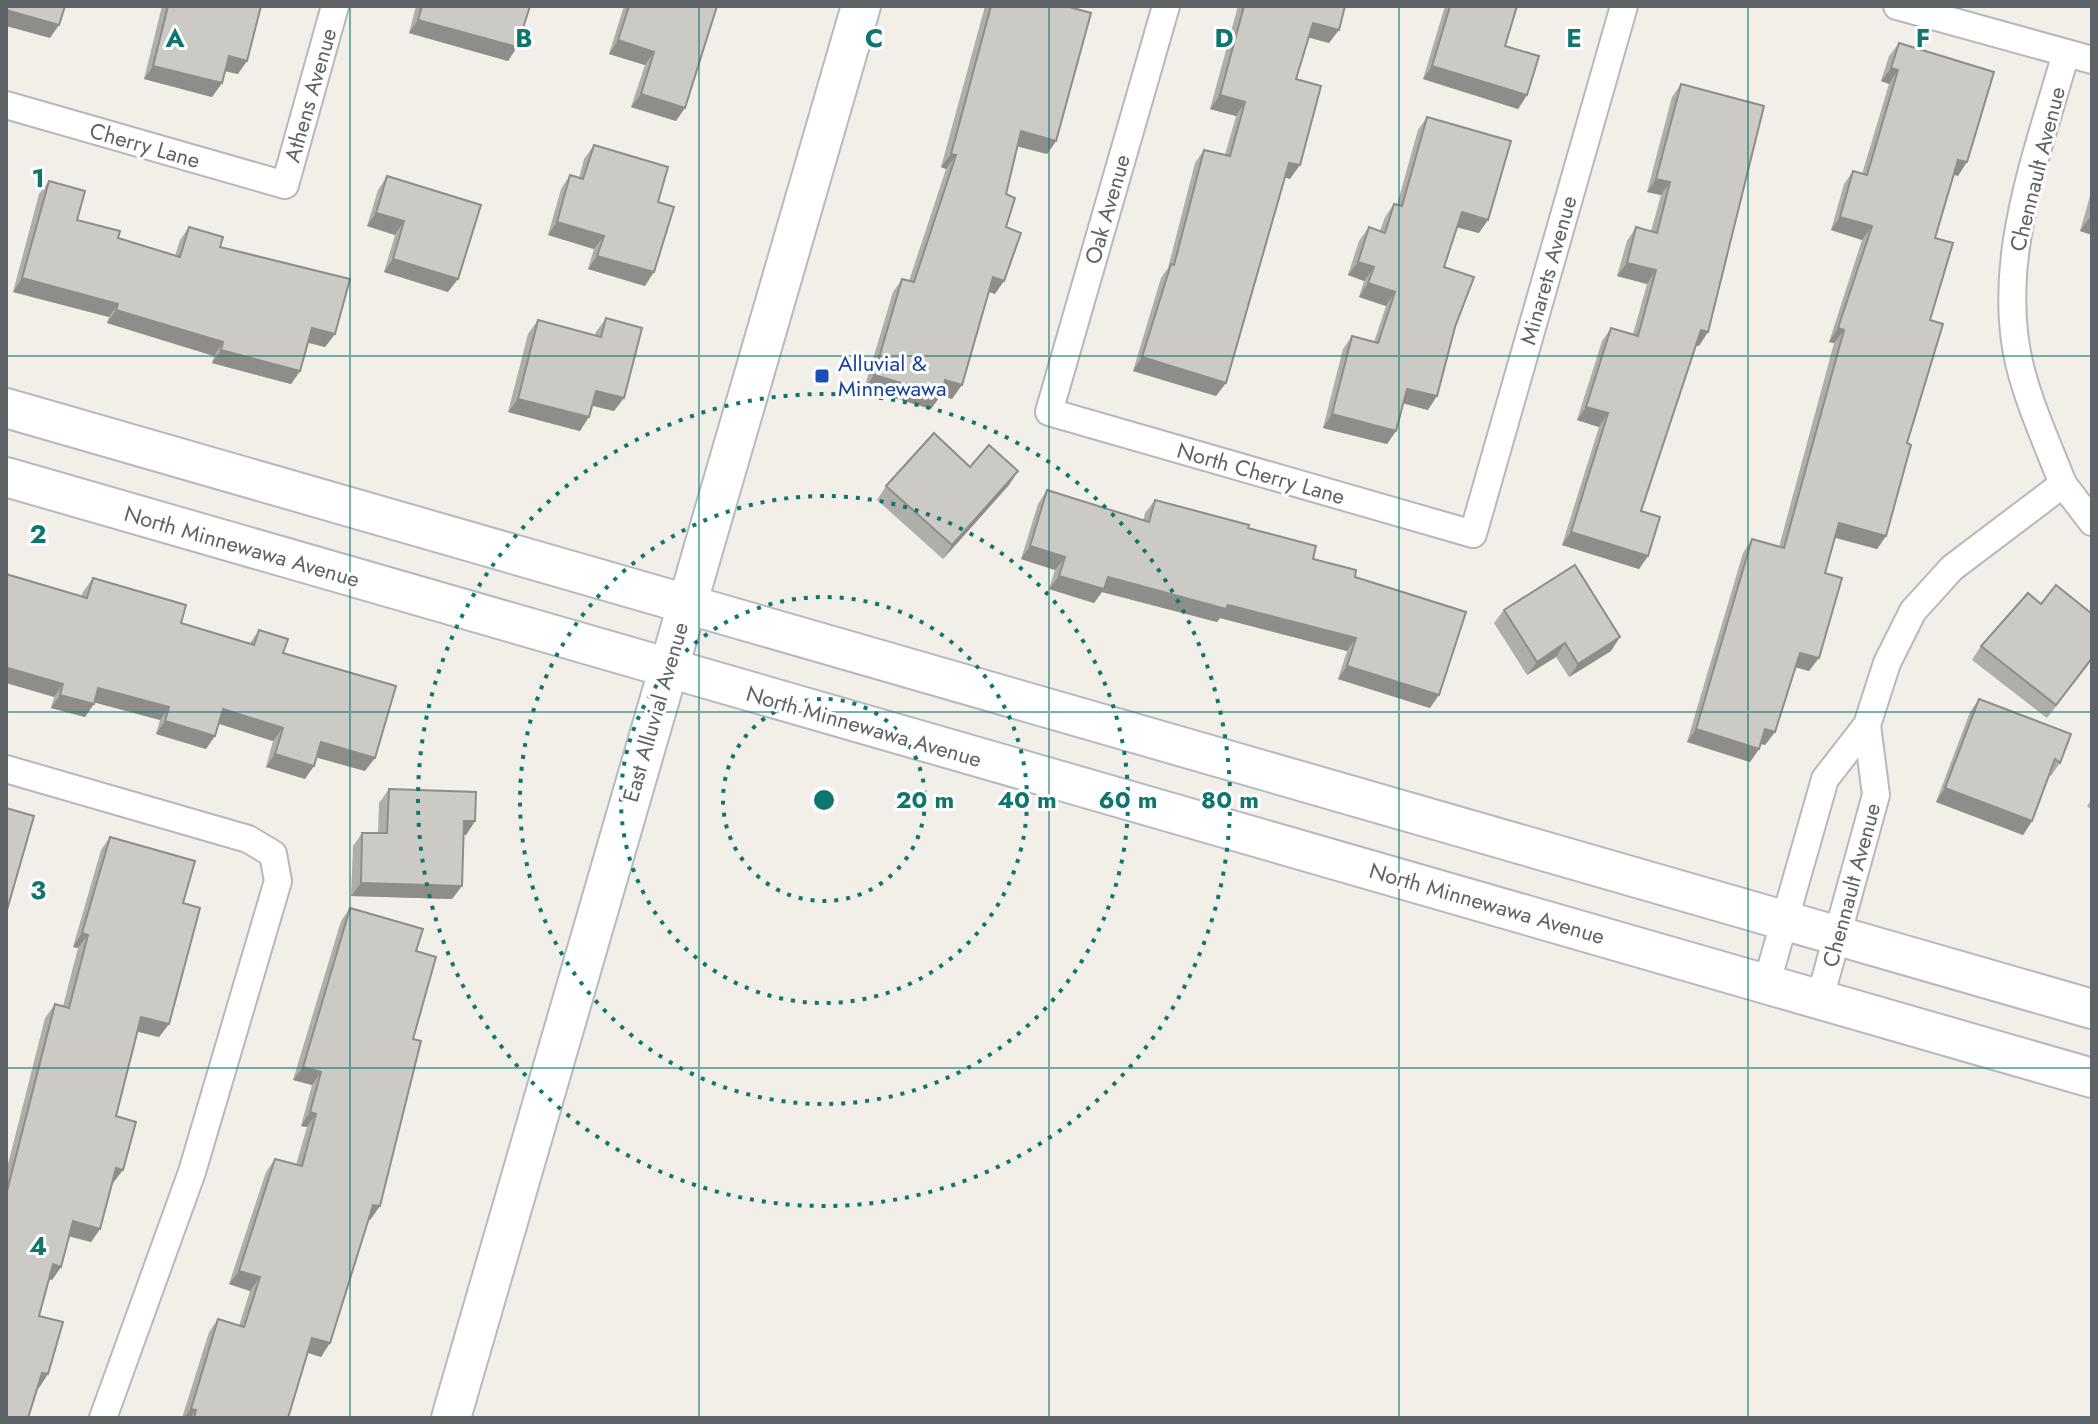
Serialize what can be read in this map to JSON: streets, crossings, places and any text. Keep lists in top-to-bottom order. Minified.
{"streets":{"main road":["North Minnewawa Avenue","East Alluvial Avenue"],"street":["Athens Avenue","Cherry Lane","Chennault Avenue","Oak Avenue","Minarets Avenue","North Cherry Lane"]},"crossings":[["Athens Avenue","Cherry Lane"],["Chennault Avenue","North Minnewawa Avenue"],["Oak Avenue","North Cherry Lane"],["Minarets Avenue","North Cherry Lane"],["North Minnewawa Avenue","East Alluvial Avenue"]],"places":{"transit":["Alluvial & Minnewawa"]},"grid":{"columns":["A","B","C","D","E","F"],"rows":["1","2","3","4"]},"rings":["20 m","40 m","60 m","80 m"]}
